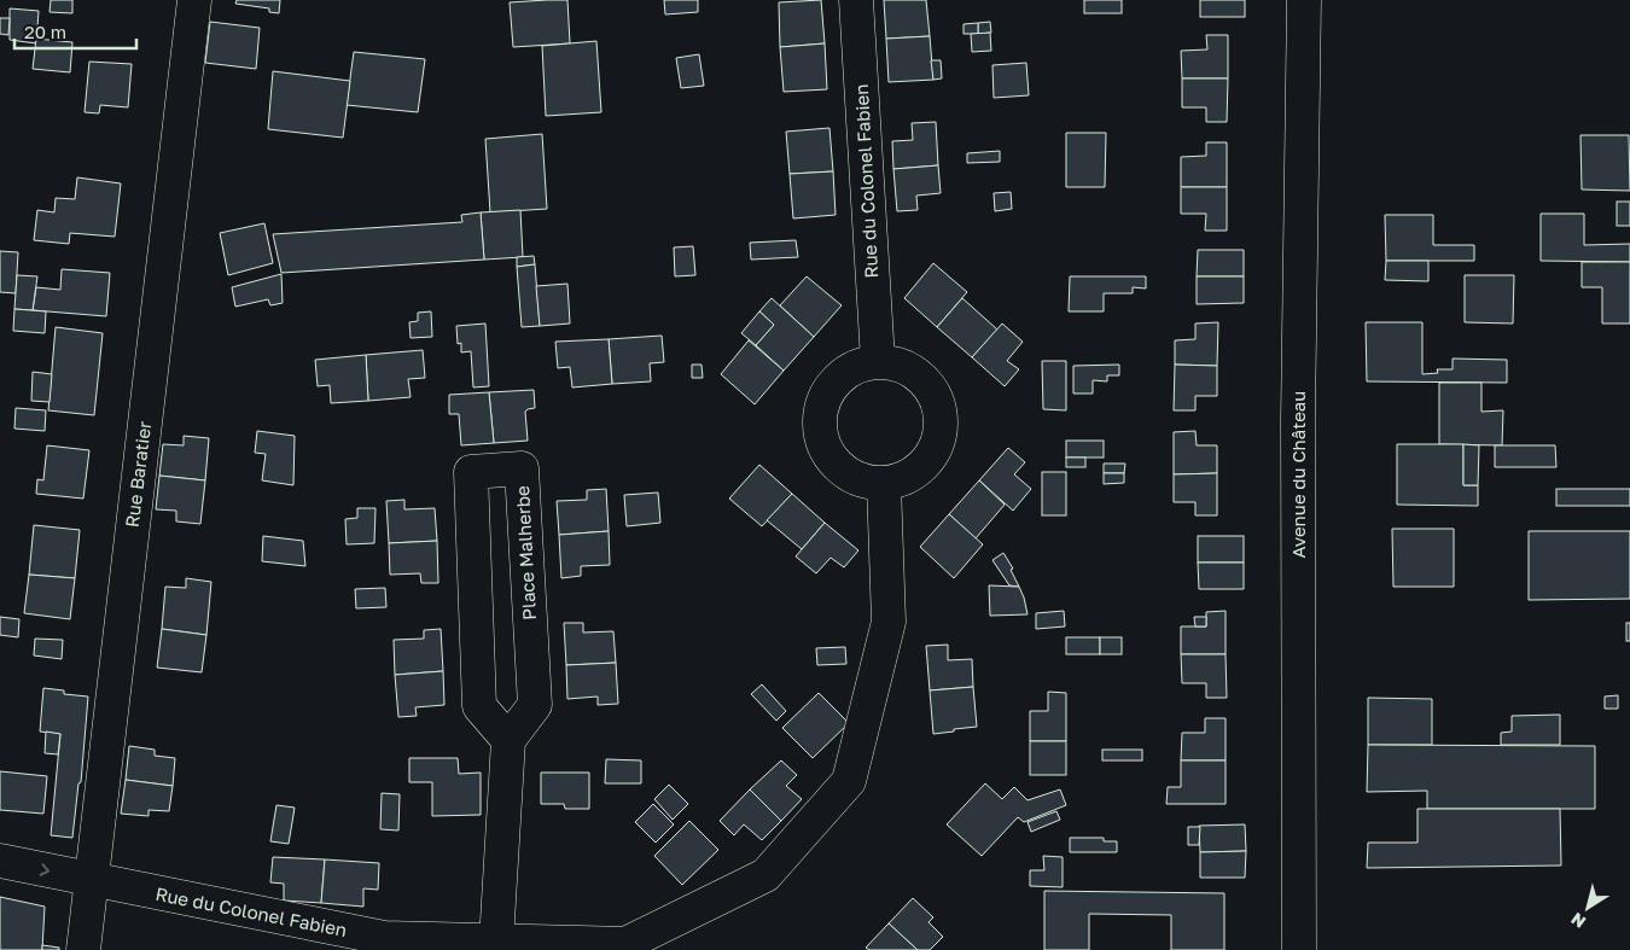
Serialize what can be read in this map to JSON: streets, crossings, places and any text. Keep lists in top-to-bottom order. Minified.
{"streets":{"street":["Rue du Colonel Fabien","Rue Baratier","Avenue du Château","Place Malherbe"]},"crossings":[["Rue du Colonel Fabien","Rue Baratier"]],"scale_bar":"20 m","north":"bottom left"}
